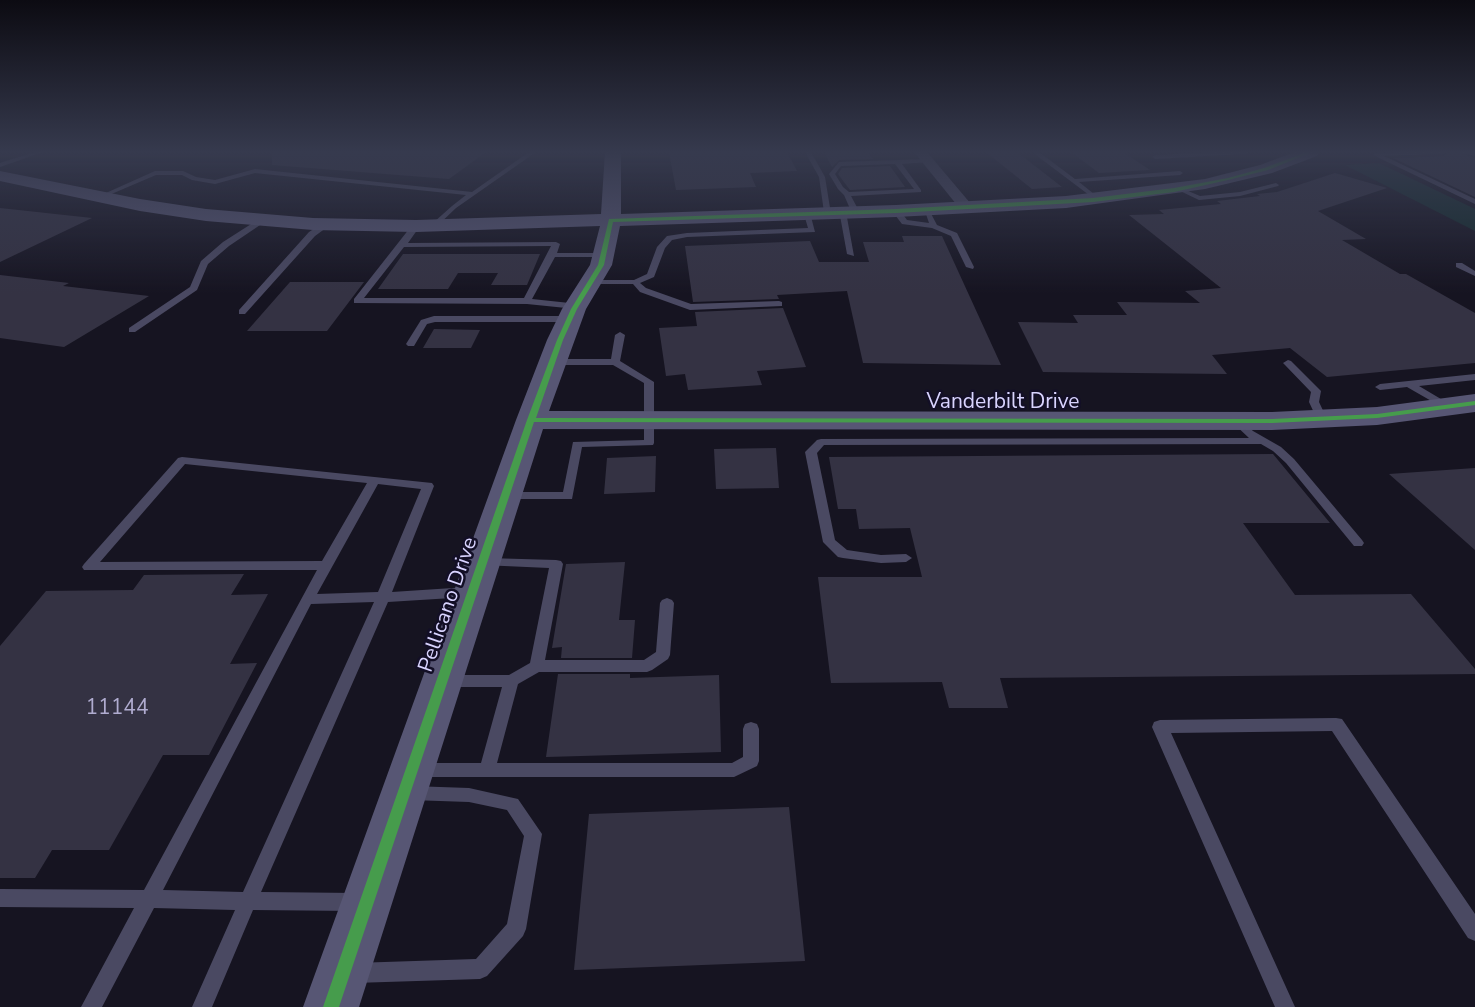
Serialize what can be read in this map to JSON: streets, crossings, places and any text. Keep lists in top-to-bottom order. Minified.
{"streets":{"street":["Vanderbilt Drive","Pellicano Drive"]},"crossings":[["Vanderbilt Drive","Pellicano Drive"]],"house_numbers":["11144"]}
